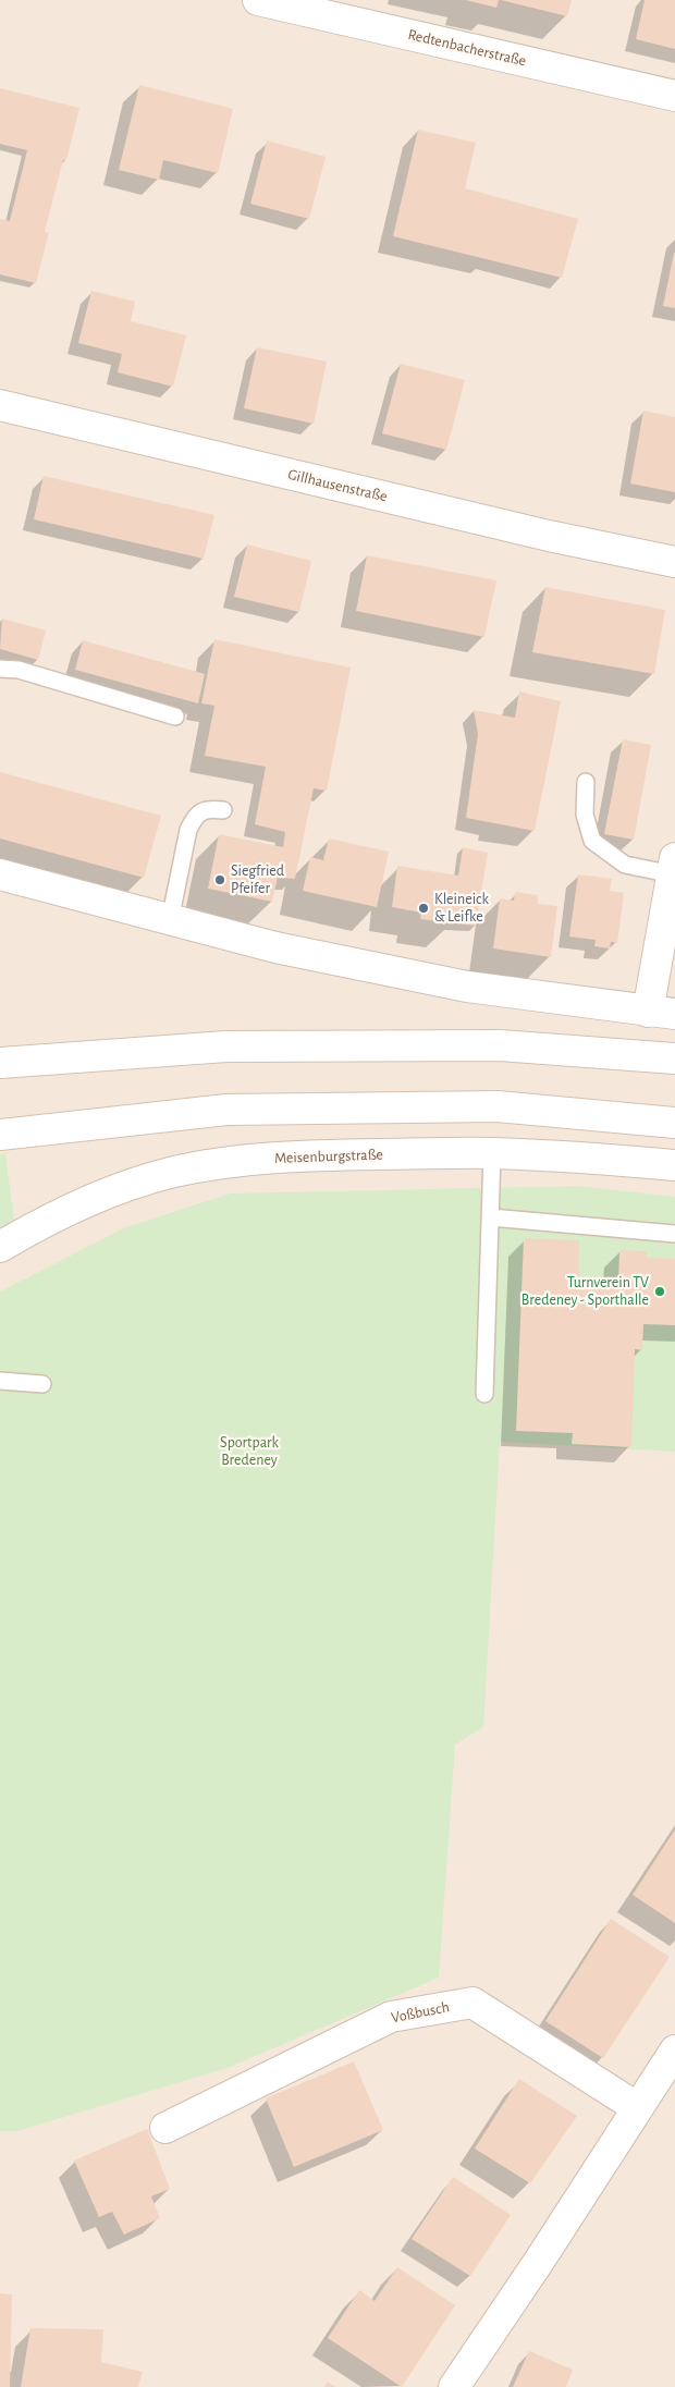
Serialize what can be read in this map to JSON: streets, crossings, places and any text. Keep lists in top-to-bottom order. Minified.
{"streets":{"street":["Redtenbacherstraße","Gillhausenstraße","Meisenburgstraße","Voßbusch"]},"parks":["Sportpark Bredeney"],"places":["Siegfried Pfeifer","Kleineick & Leifke","Turnverein TV Bredeney - Sporthalle"]}
